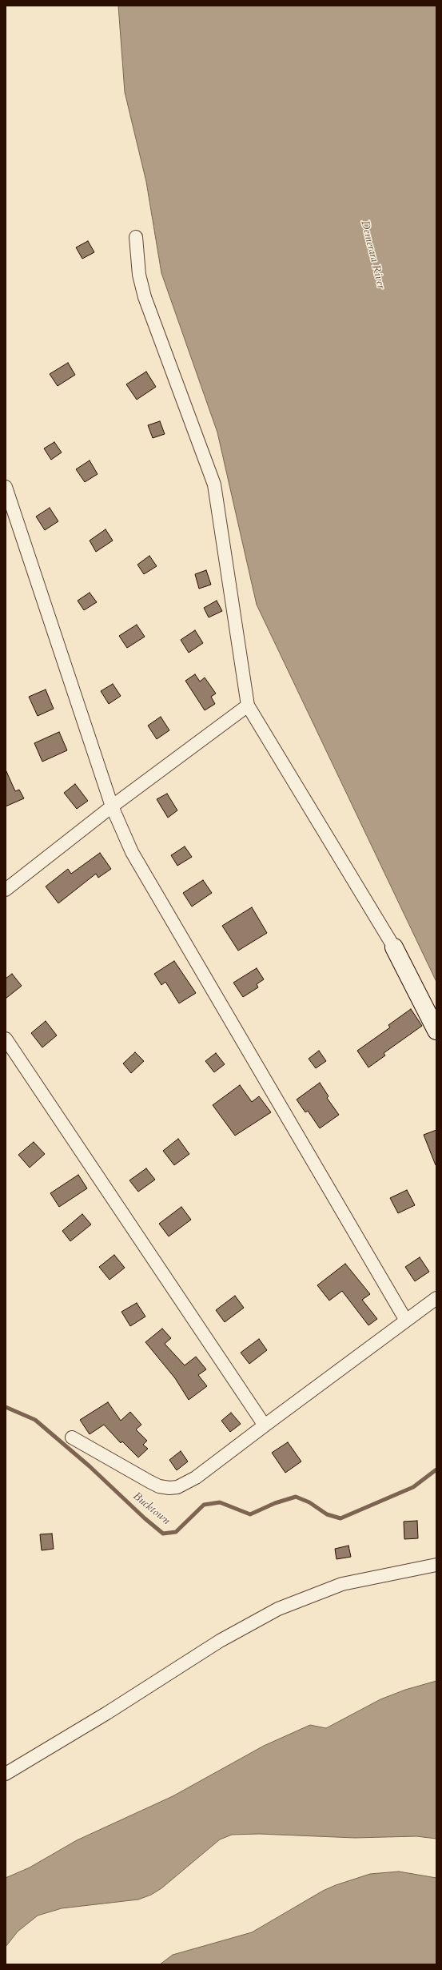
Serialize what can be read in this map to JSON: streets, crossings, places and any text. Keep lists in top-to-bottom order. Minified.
{"water":["Demerara River","Bucktown"]}
